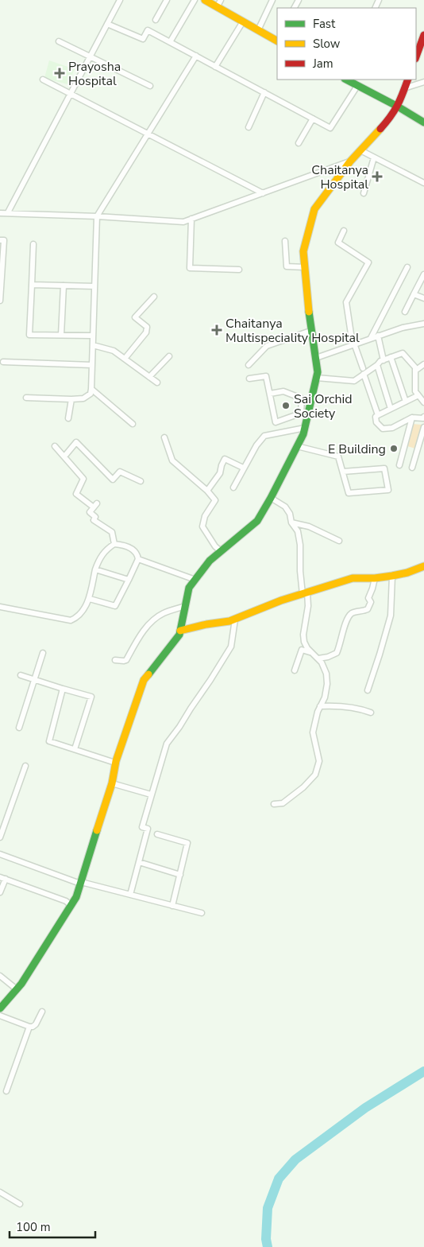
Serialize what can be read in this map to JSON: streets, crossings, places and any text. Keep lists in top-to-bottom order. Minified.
{"places":{"health":["Prayosha Hospital","Chaitanya Hospital","Chaitanya Multispeciality Hospital"],"other":["Sai Orchid Society","E Building"]},"legend":["Fast","Slow","Jam"],"scale_bar":"100 m"}
